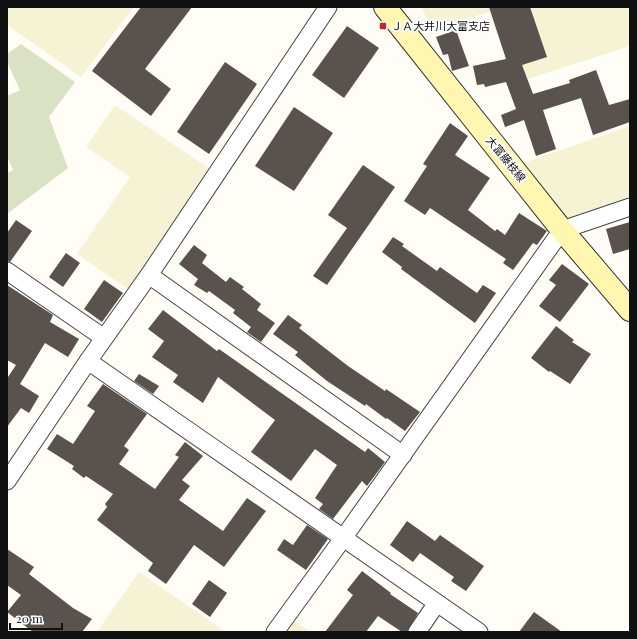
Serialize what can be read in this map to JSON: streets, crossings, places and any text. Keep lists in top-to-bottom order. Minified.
{"streets":{"main road":["大富藤枝線"]},"places":{"transit":["ＪＡ大井川大富支店"]},"scale_bar":"20 m"}
